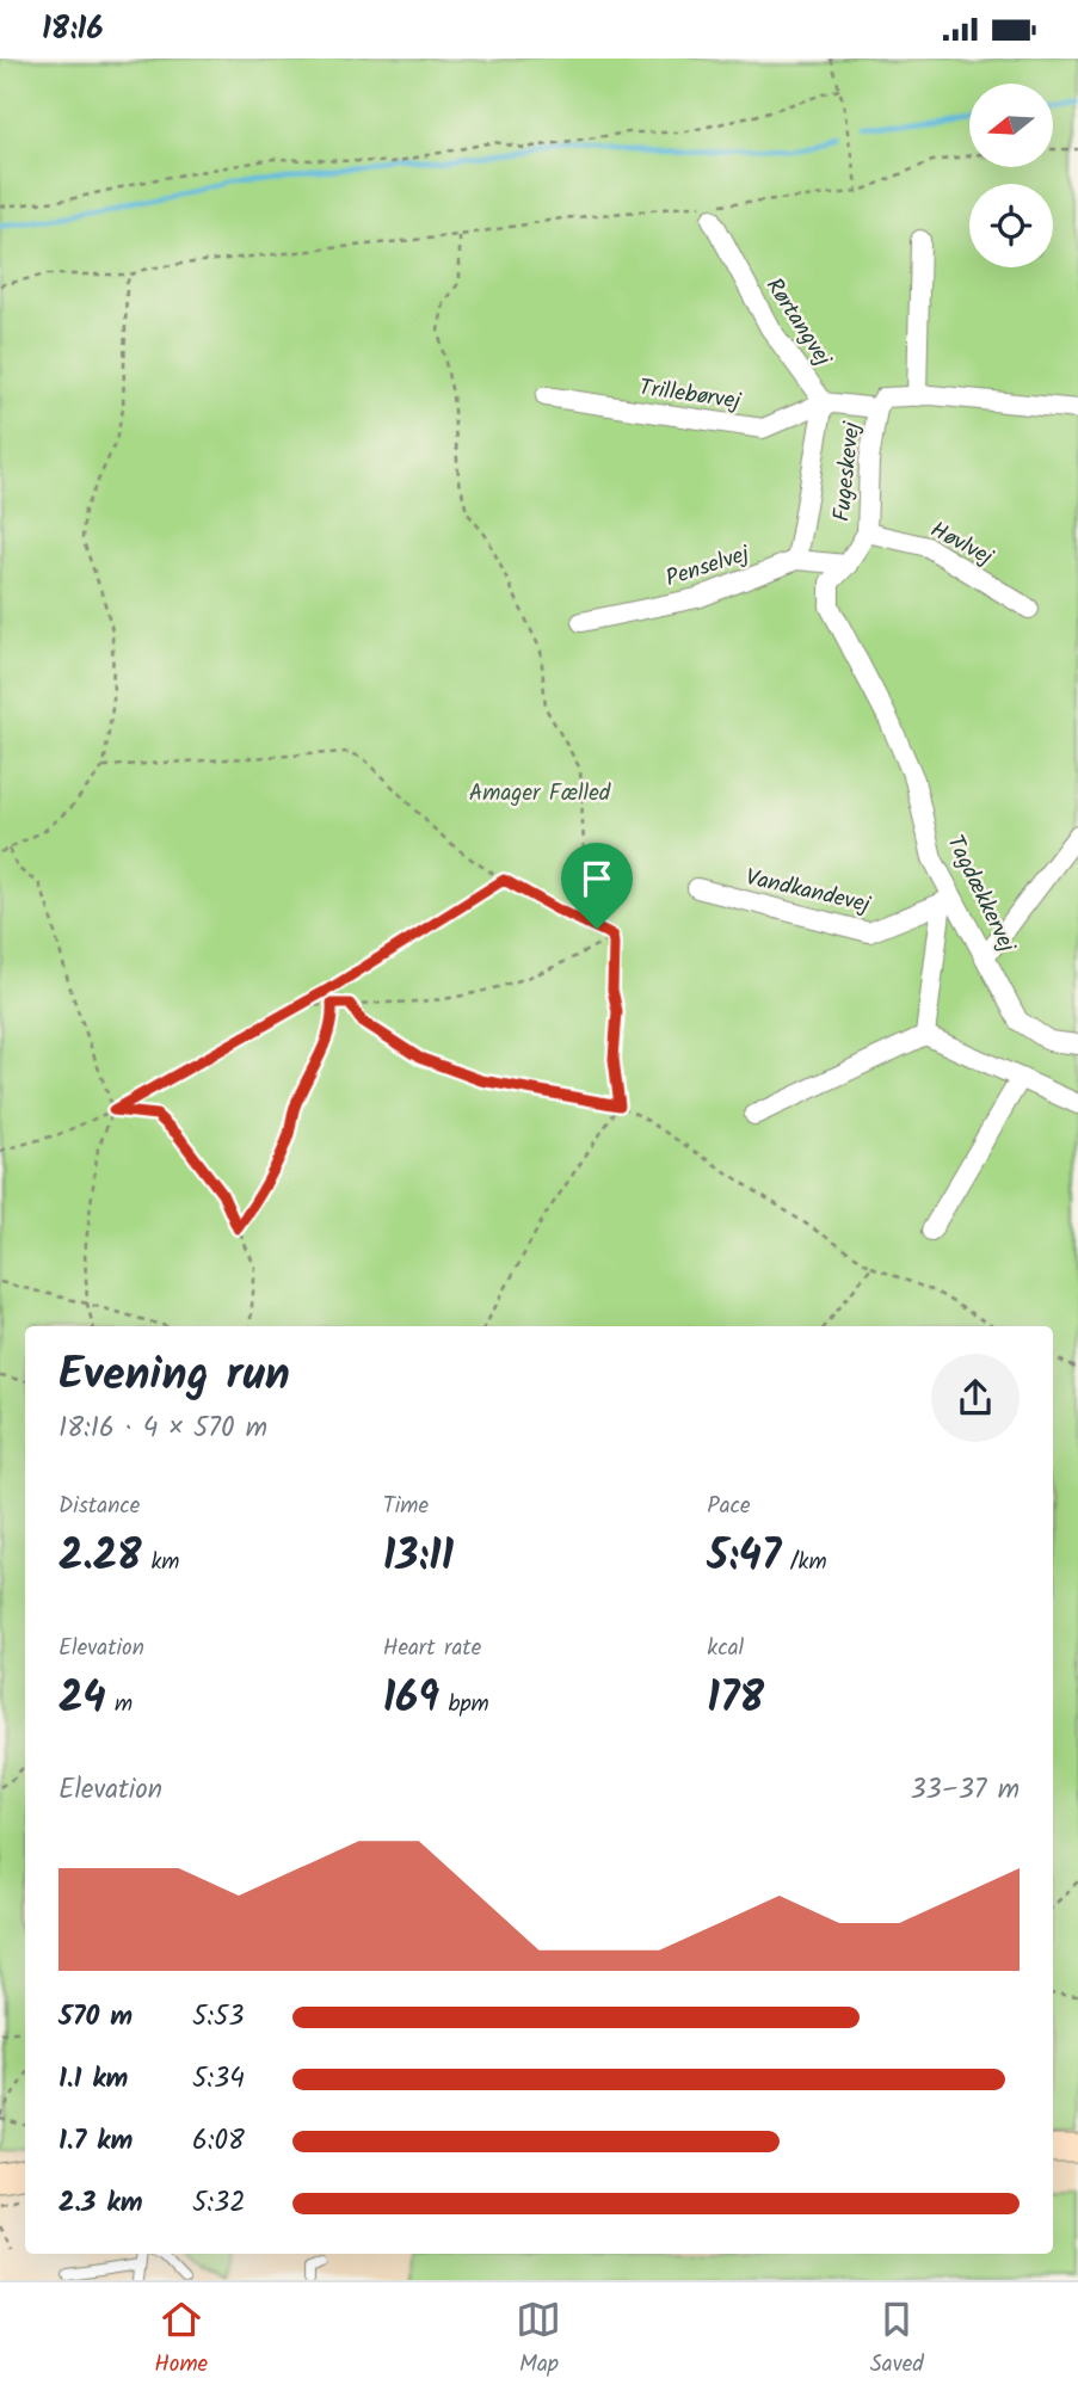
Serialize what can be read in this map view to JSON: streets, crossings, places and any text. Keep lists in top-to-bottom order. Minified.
{"streets":{"street":["Rørtangvej","Trillebørvej","Fugeskevej","Høvlvej","Penselvej","Vandkandevej","Tagdækkervej"]},"crossings":[["Rørtangvej","Trillebørvej"],["Rørtangvej","Fugeskevej"],["Fugeskevej","Høvlvej"],["Fugeskevej","Penselvej"],["Fugeskevej","Tagdækkervej"],["Vandkandevej","Tagdækkervej"]],"parks":["Amager Fælled"],"north":"left","page":{"status":"18:16","heading":["Evening run","18:16 · 4 × 570 m"],"stats":[["Distance","2.28 km"],["Time","13:11"],["Pace","5:47 /km"],["Elevation","24 m"],["Heart rate","169 bpm"],["kcal","178"]],"chart":["Elevation","33–37 m"],"list":[{"name":"570 m","note":"5:53"},{"name":"1.1 km","note":"5:34"},{"name":"1.7 km","note":"6:08"},{"name":"2.3 km","note":"5:32"}],"tabs":["Home","Map","Saved"]}}
